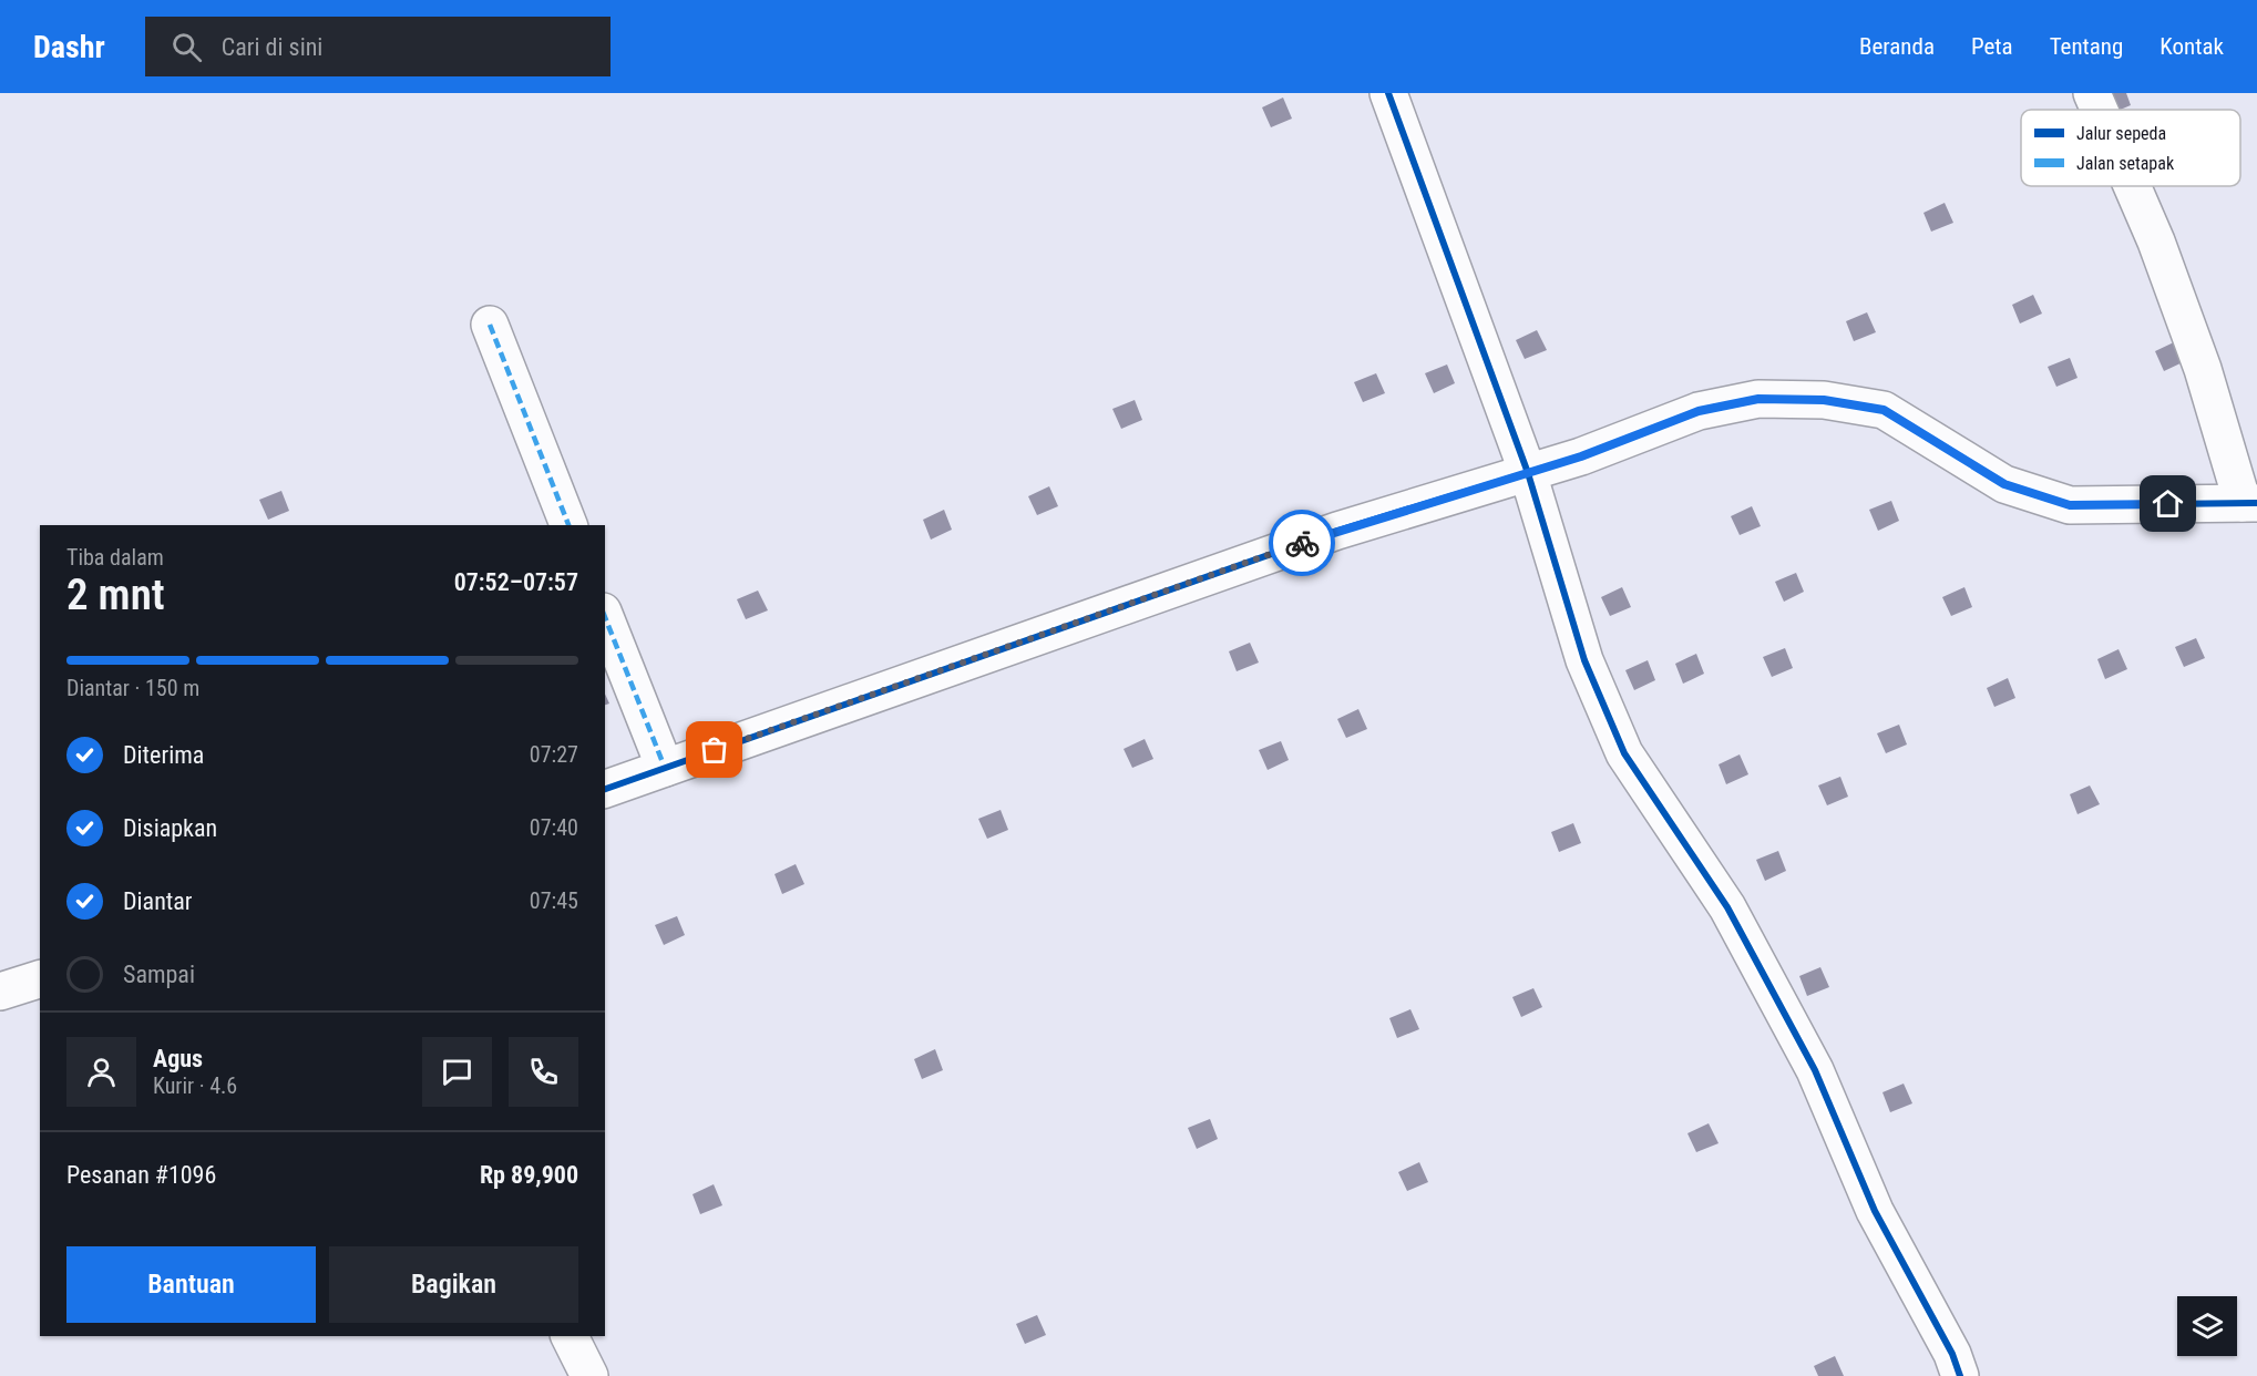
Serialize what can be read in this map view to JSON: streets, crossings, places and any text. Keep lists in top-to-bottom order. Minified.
{"legend":["Jalur sepeda","Jalan setapak"],"page":{"header":"Dashr","search":"Cari di sini","nav":["Beranda","Peta","Tentang","Kontak"],"heading":["2 mnt","Tiba dalam","07:52–07:57"],"panel":["Agus","Kurir · 4.6","Pesanan #1096","Rp 89,900"],"bar":"Diantar · 150 m","list":[["Diterima","07:27"],["Disiapkan","07:40"],["Diantar","07:45"],"Sampai"],"buttons":["Bantuan","Bagikan"]}}
